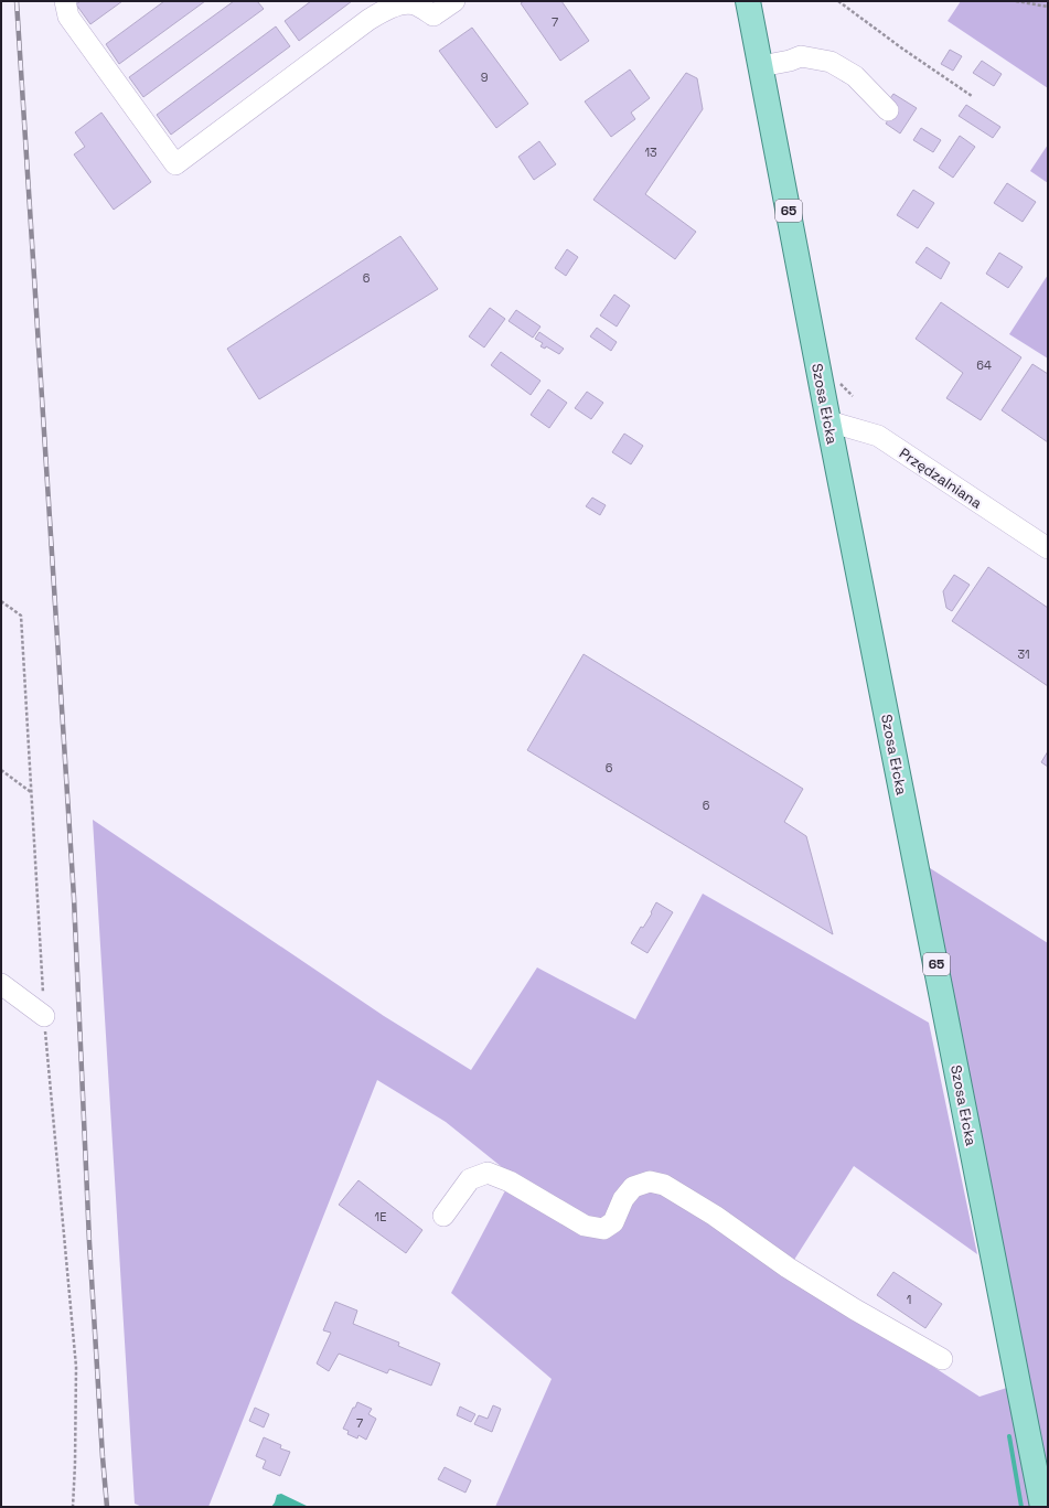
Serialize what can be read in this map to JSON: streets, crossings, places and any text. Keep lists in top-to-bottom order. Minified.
{"streets":{"main road":["65","Szosa Ełcka"],"street":["Przędzalniana"]},"crossings":[["Szosa Ełcka","Przędzalniana"]],"house_numbers":["7","9","13","6","64","31","6","6","1E","1","7"]}
